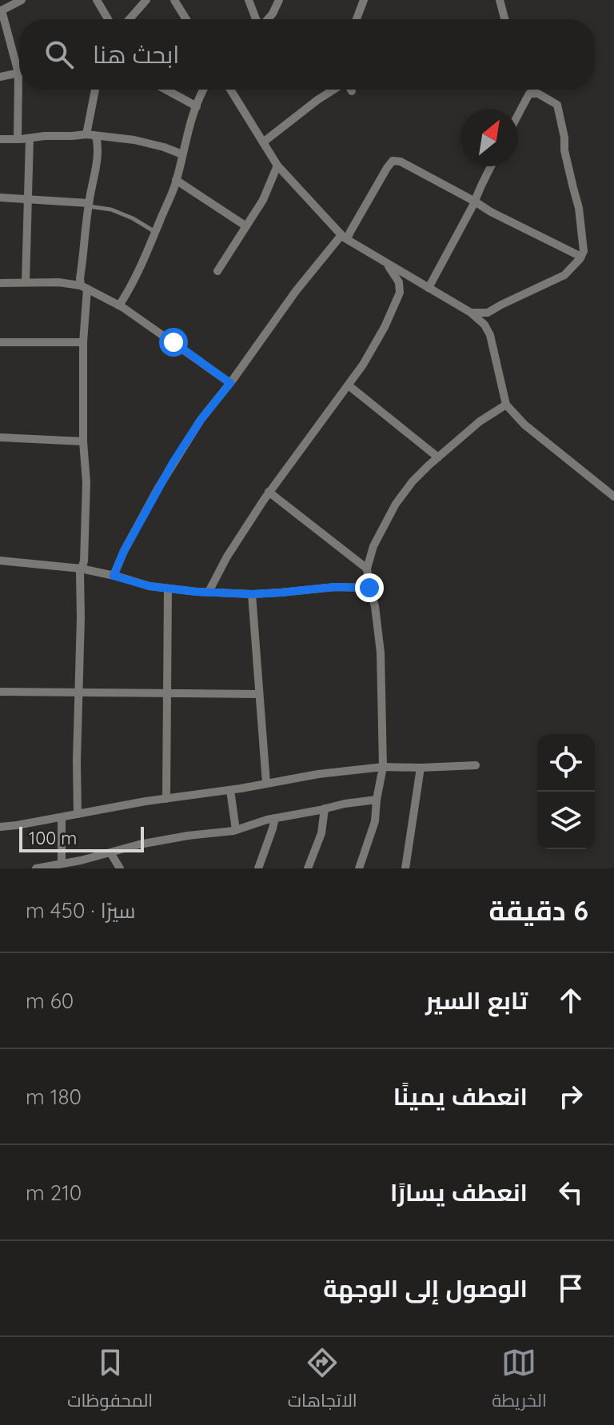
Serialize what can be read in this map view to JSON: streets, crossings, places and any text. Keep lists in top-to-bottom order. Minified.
{"scale_bar":"100 m","north":"top right","page":{"search":"ابحث هنا","scale":"100 m","heading":["6 دقيقة","سيرًا · 450 m"],"list":[["تابع السير","60 m"],["انعطف يمينًا","180 m"],["انعطف يسارًا","210 m"],"الوصول إلى الوجهة"],"nav":["الخريطة","الاتجاهات","المحفوظات"]}}
